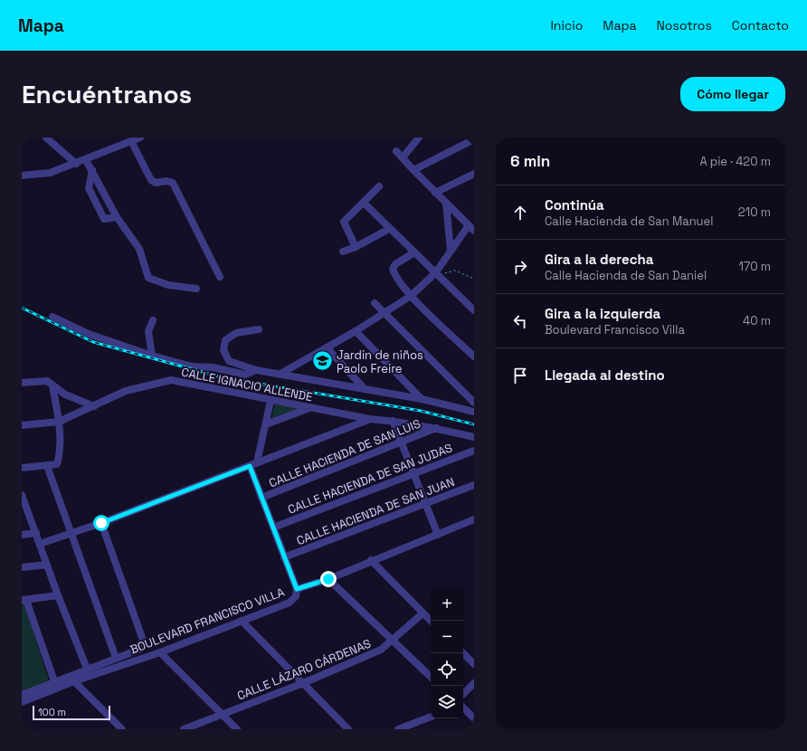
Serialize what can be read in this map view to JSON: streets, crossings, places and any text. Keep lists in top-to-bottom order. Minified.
{"streets":{"street":["CALLE IGNACIO ALLENDE","CALLE HACIENDA DE SAN LUIS","CALLE HACIENDA DE SAN JUDAS","CALLE HACIENDA DE SAN JUAN","BOULEVARD FRANCISCO VILLA","CALLE LÁZARO CÁRDENAS"]},"crossings":[["CALLE IGNACIO ALLENDE","CALLE HACIENDA DE SAN LUIS"]],"places":{"school or university":["Jardin de niños Paolo Freire"]},"scale_bar":"100 m","page":{"header":"Mapa","nav":["Inicio","Mapa","Nosotros","Contacto"],"buttons":"Cómo llegar","title":"Encuéntranos","heading":["6 min","A pie · 420 m"],"list":[["Continúa","Calle Hacienda de San Manuel","210 m"],["Gira a la derecha","Calle Hacienda de San Daniel","170 m"],["Gira a la izquierda","Boulevard Francisco Villa","40 m"],"Llegada al destino"],"map_buttons":["+","−"],"scale":"100 m"}}
